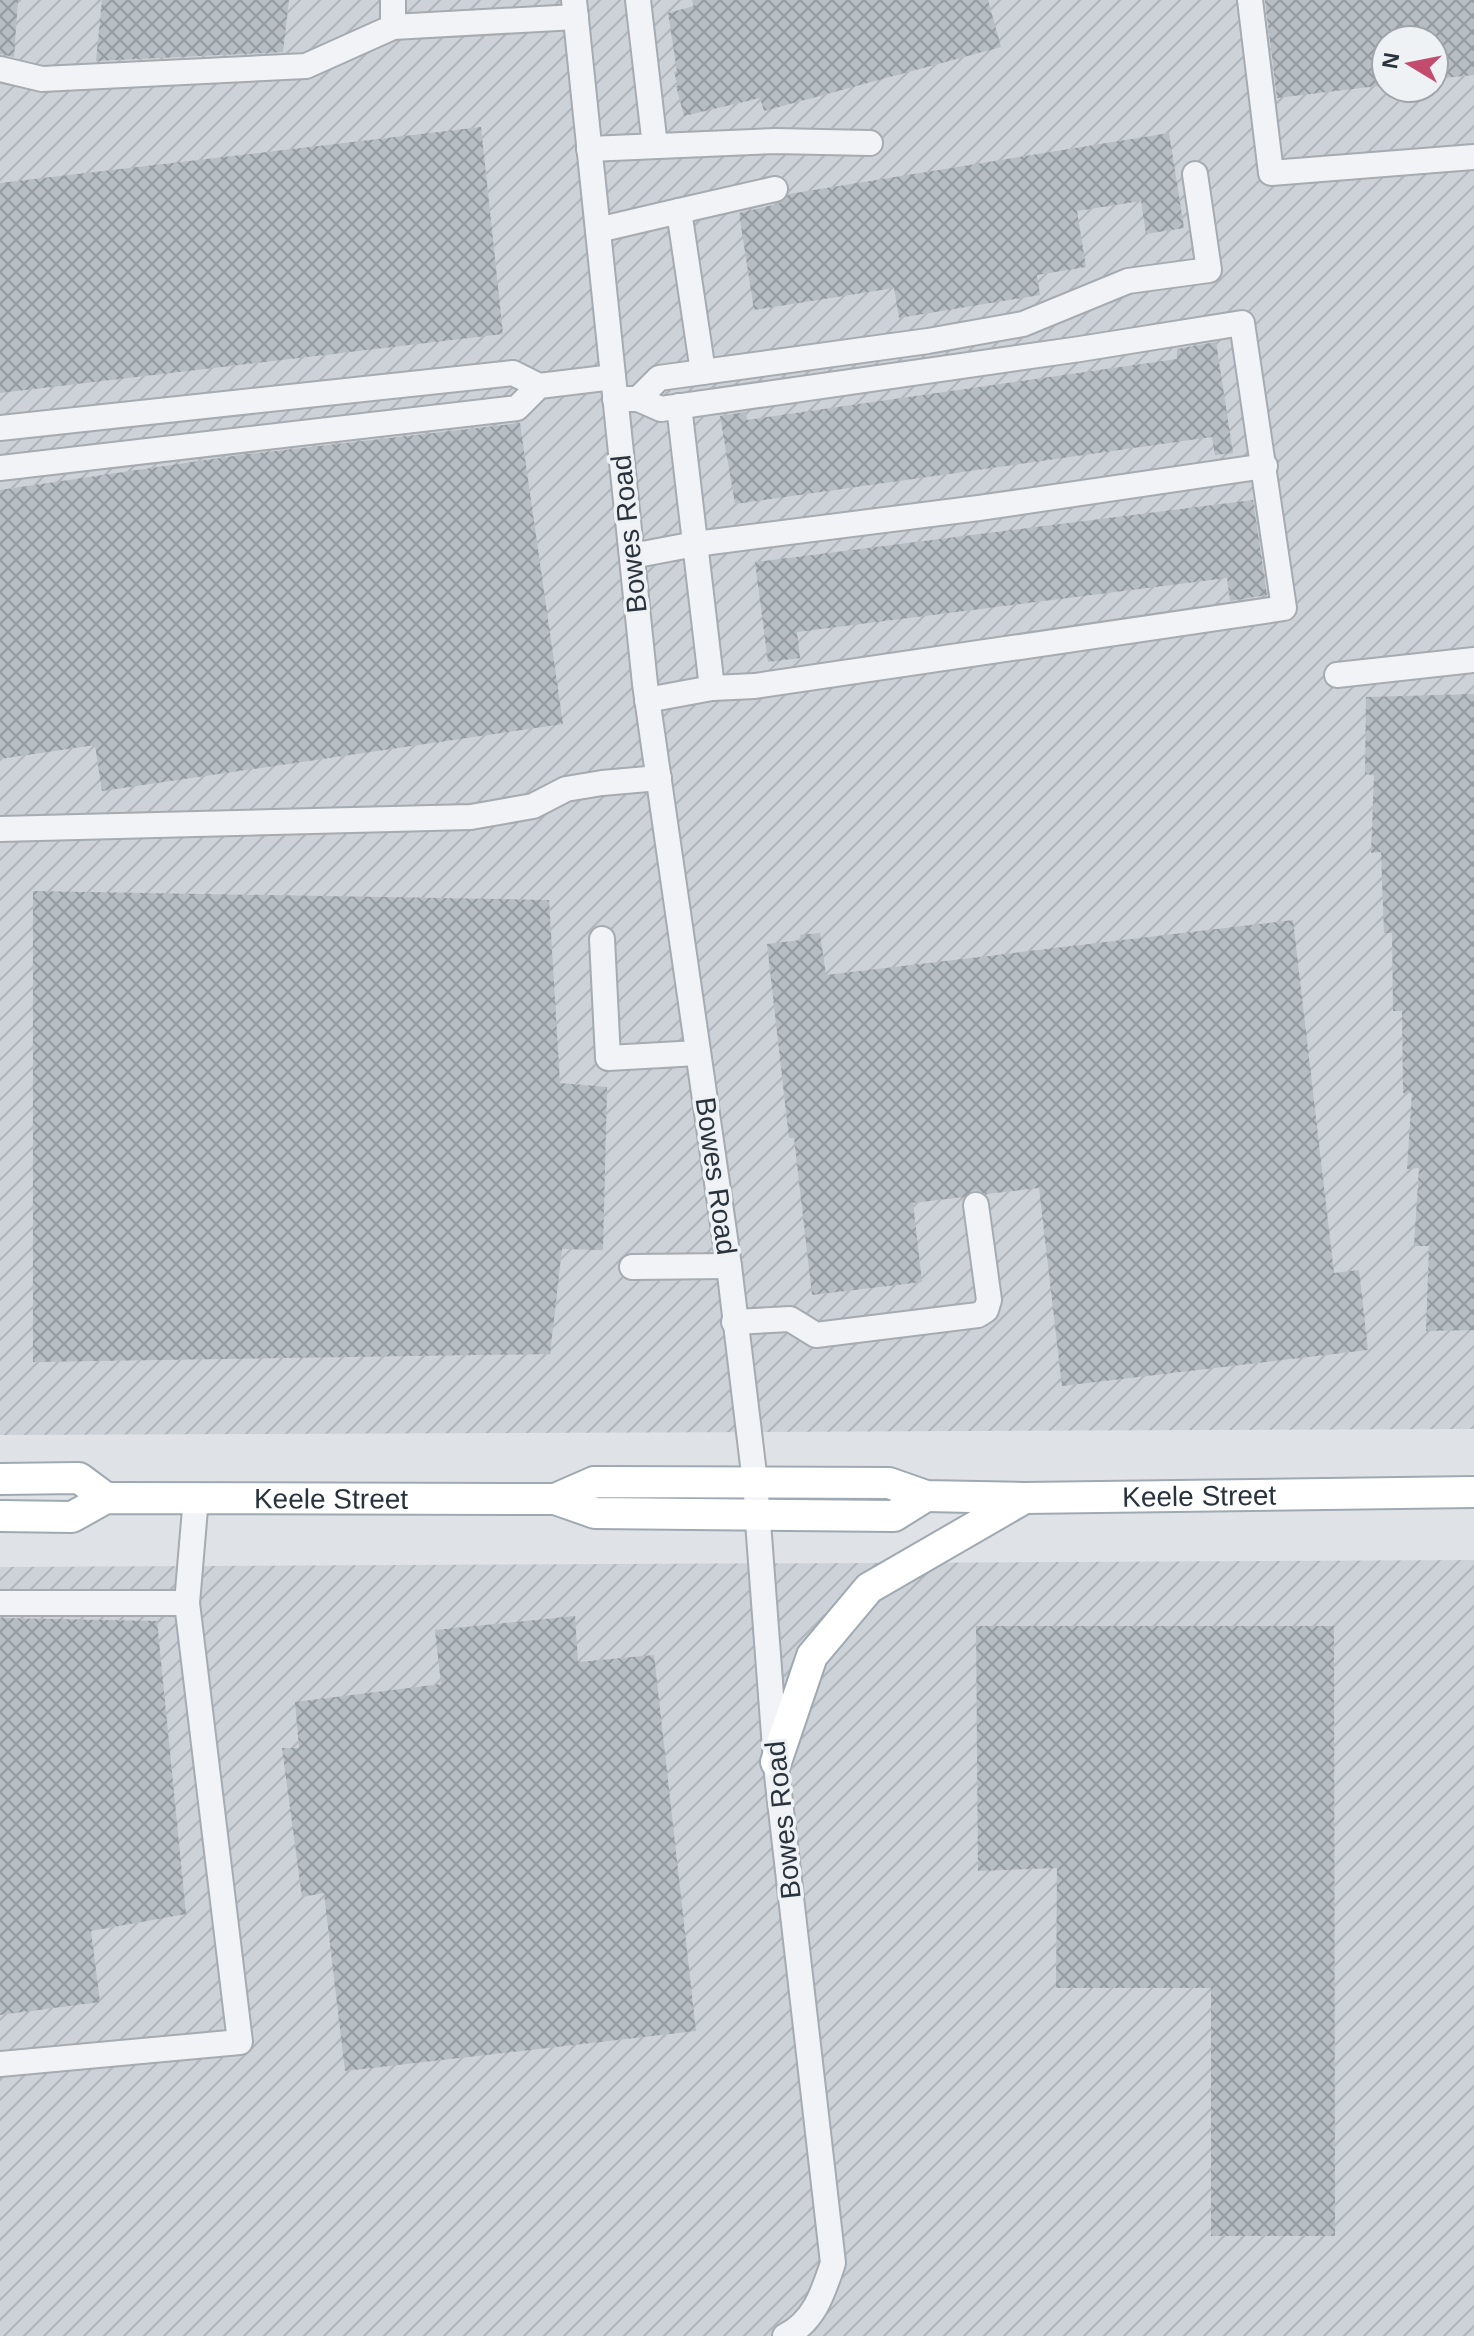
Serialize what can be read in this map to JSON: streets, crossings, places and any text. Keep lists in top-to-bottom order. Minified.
{"streets":{"main road":["Keele Street"],"street":["Bowes Road"]},"crossings":[["Bowes Road","Keele Street"]],"north":"left"}
